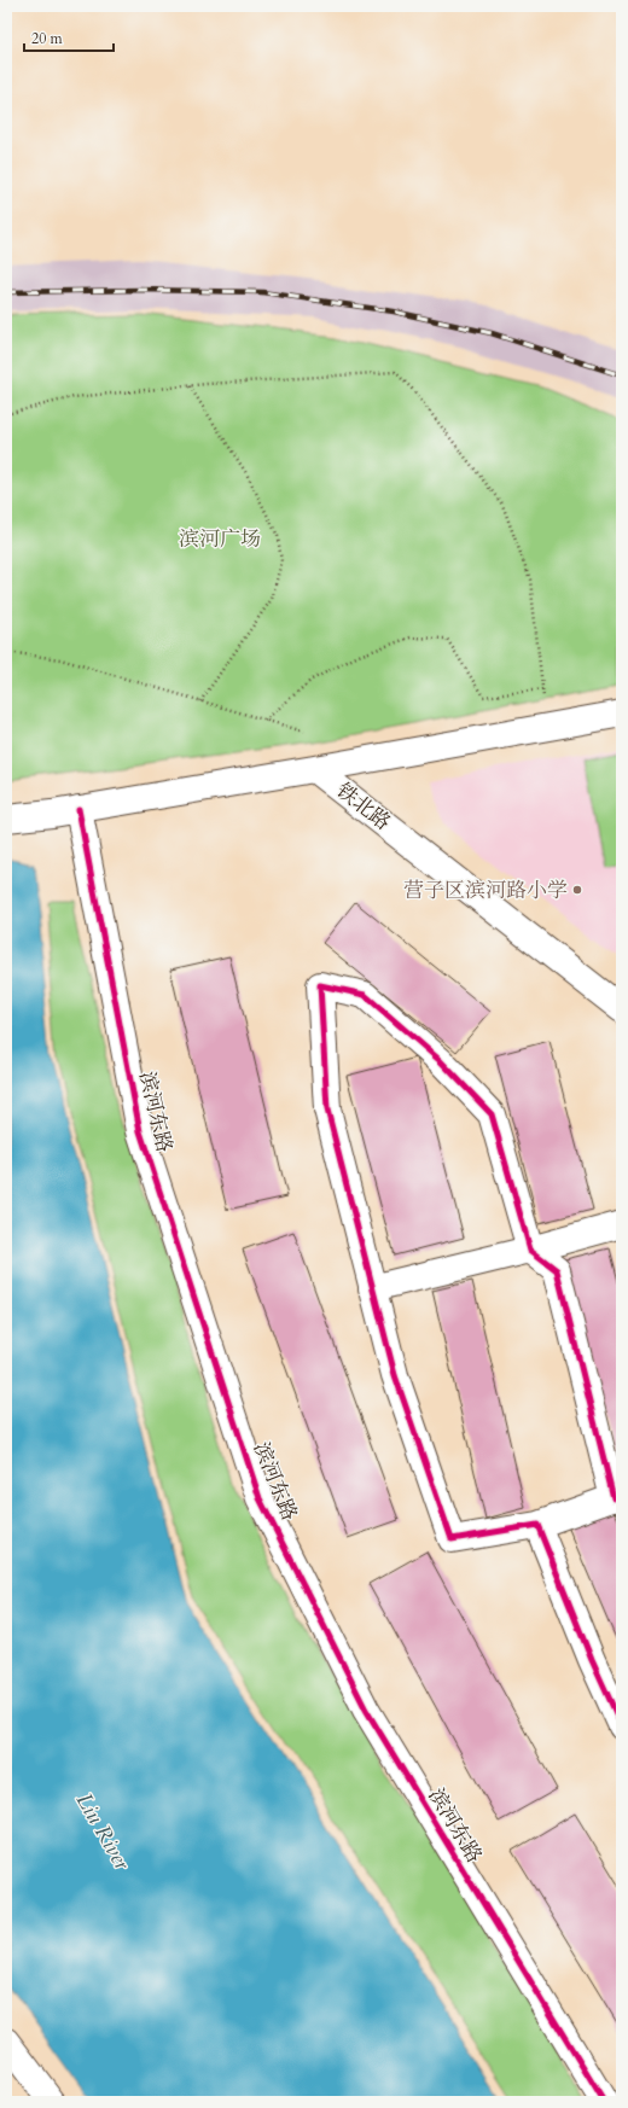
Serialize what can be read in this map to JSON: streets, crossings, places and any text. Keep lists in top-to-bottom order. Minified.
{"streets":{"main road":["铁北路","滨河东路"]},"water":["Liu River"],"parks":["滨河广场"],"places":["营子区滨河路小学"],"scale_bar":"20 m"}
